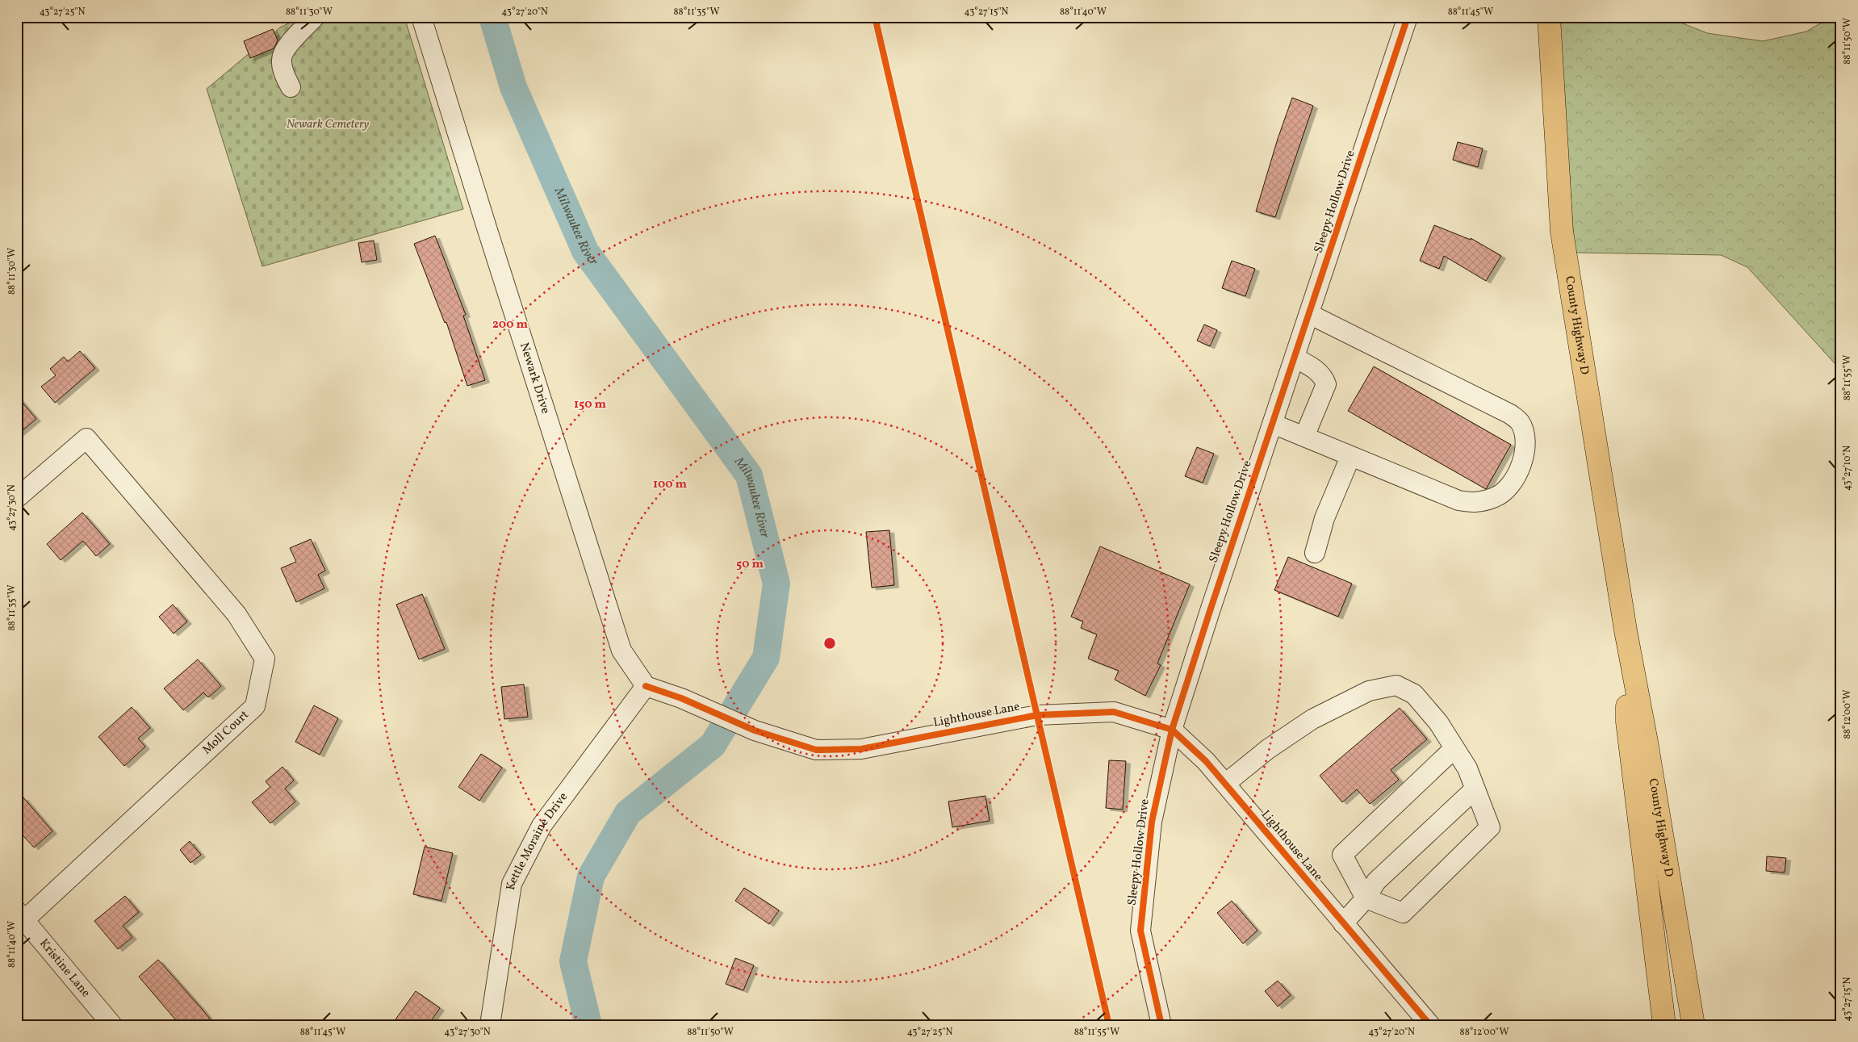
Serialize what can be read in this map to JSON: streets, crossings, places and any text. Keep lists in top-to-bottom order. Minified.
{"streets":{"main road":["County Highway D"],"street":["Sleepy Hollow Drive","Newark Drive","Lighthouse Lane","Moll Court","Kettle Moraine Drive","Kristine Lane"]},"crossings":[["Sleepy Hollow Drive","Lighthouse Lane"],["Newark Drive","Lighthouse Lane"],["Newark Drive","Kettle Moraine Drive"],["Lighthouse Lane","Kettle Moraine Drive"],["Moll Court","Kristine Lane"]],"water":["Milwaukee River"],"parks":["Newark Cemetery"],"coordinates":["43°27'25\"N","88°11'30\"W","43°27'20\"N","88°11'35\"W","43°27'15\"N","88°11'40\"W","88°11'45\"W","88°11'50\"W","88°11'55\"W","43°27'10\"N","43°27'30\"N","88°12'00\"W"],"rings":["200 m","150 m","100 m","50 m"]}
